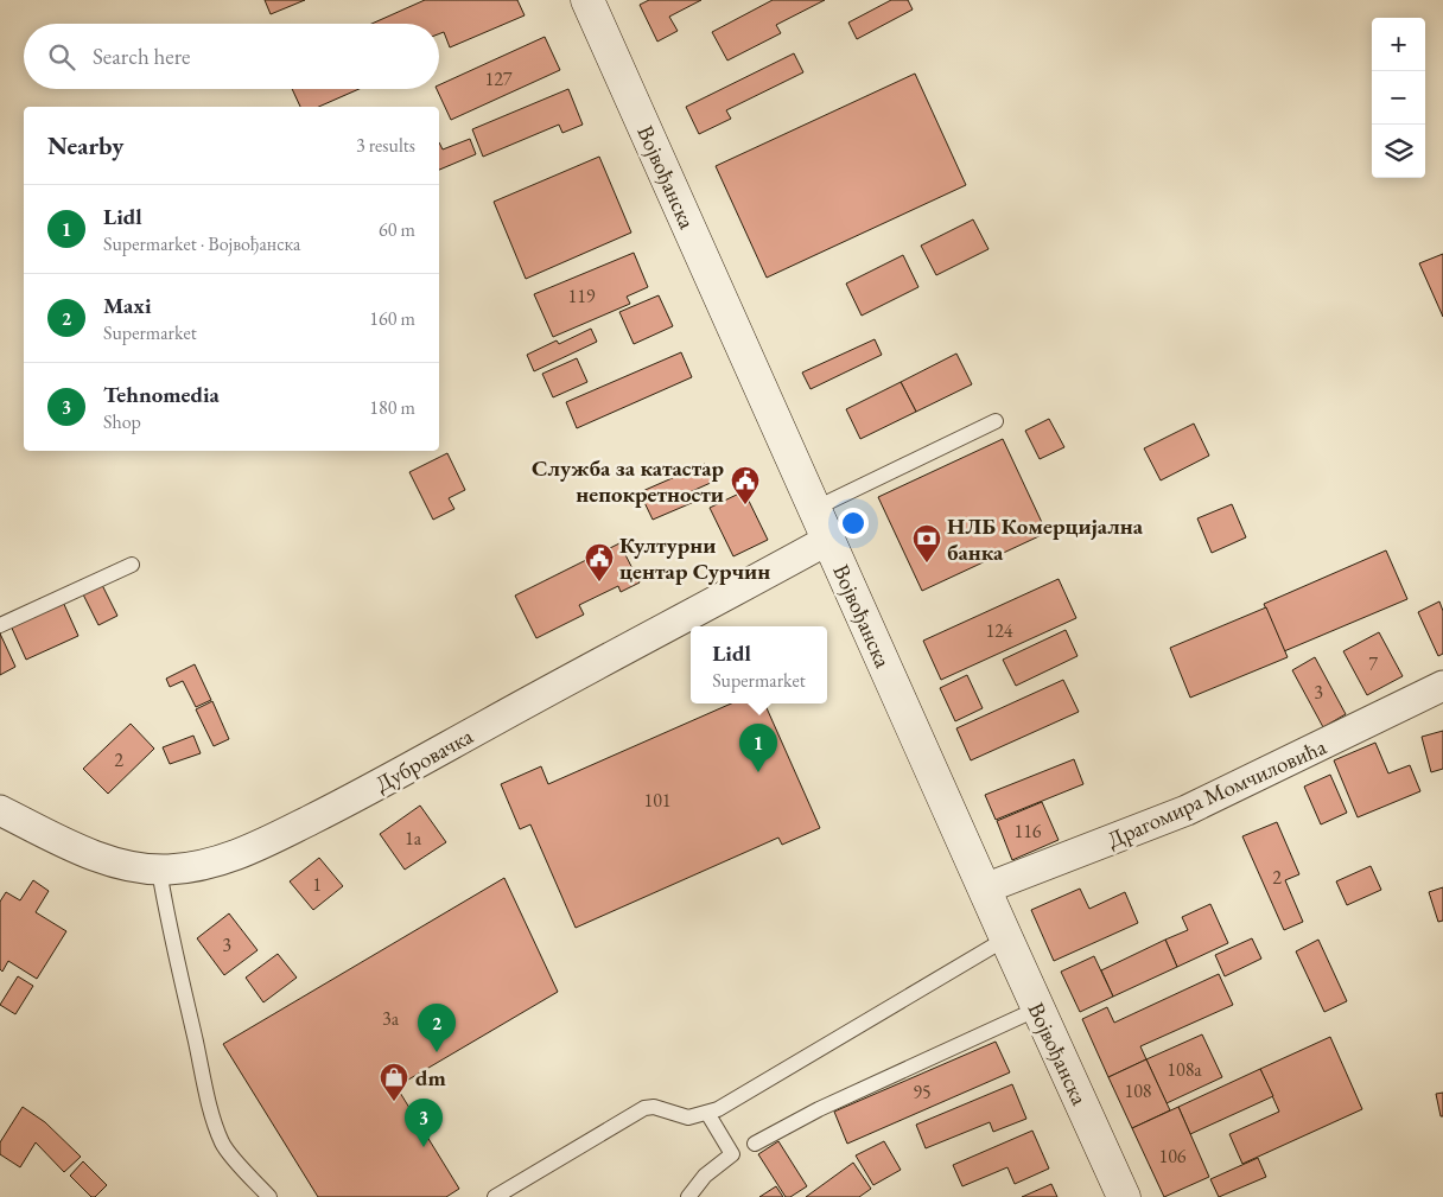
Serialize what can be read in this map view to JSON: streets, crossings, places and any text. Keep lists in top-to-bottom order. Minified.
{"streets":{"main road":["Војвођанска"],"street":["Дубровачка","Драгомира Момчиловића"]},"crossings":[["Војвођанска","Дубровачка"],["Војвођанска","Драгомира Момчиловића"]],"places":{"public building":["Служба за катастар непокретности","Културни центар Сурчин"],"bank":["НЛБ Комерцијална банка"],"shop":["dm"]},"house_numbers":["127","119","124","7","3","2","101","116","1a","2","1","3","3a","108a","108","95","106"],"page":{"map_buttons":["+","−"],"search":"Search here","heading":["Nearby","3 results"],"list":[{"mark":"1","name":"Lidl","note":"Supermarket · Војвођанска","value":"60 m"},{"mark":"2","name":"Maxi","note":"Supermarket","value":"160 m"},{"mark":"3","name":"Tehnomedia","note":"Shop","value":"180 m"}],"popup":["Lidl","Supermarket"],"pins":["1","2","3"]}}
